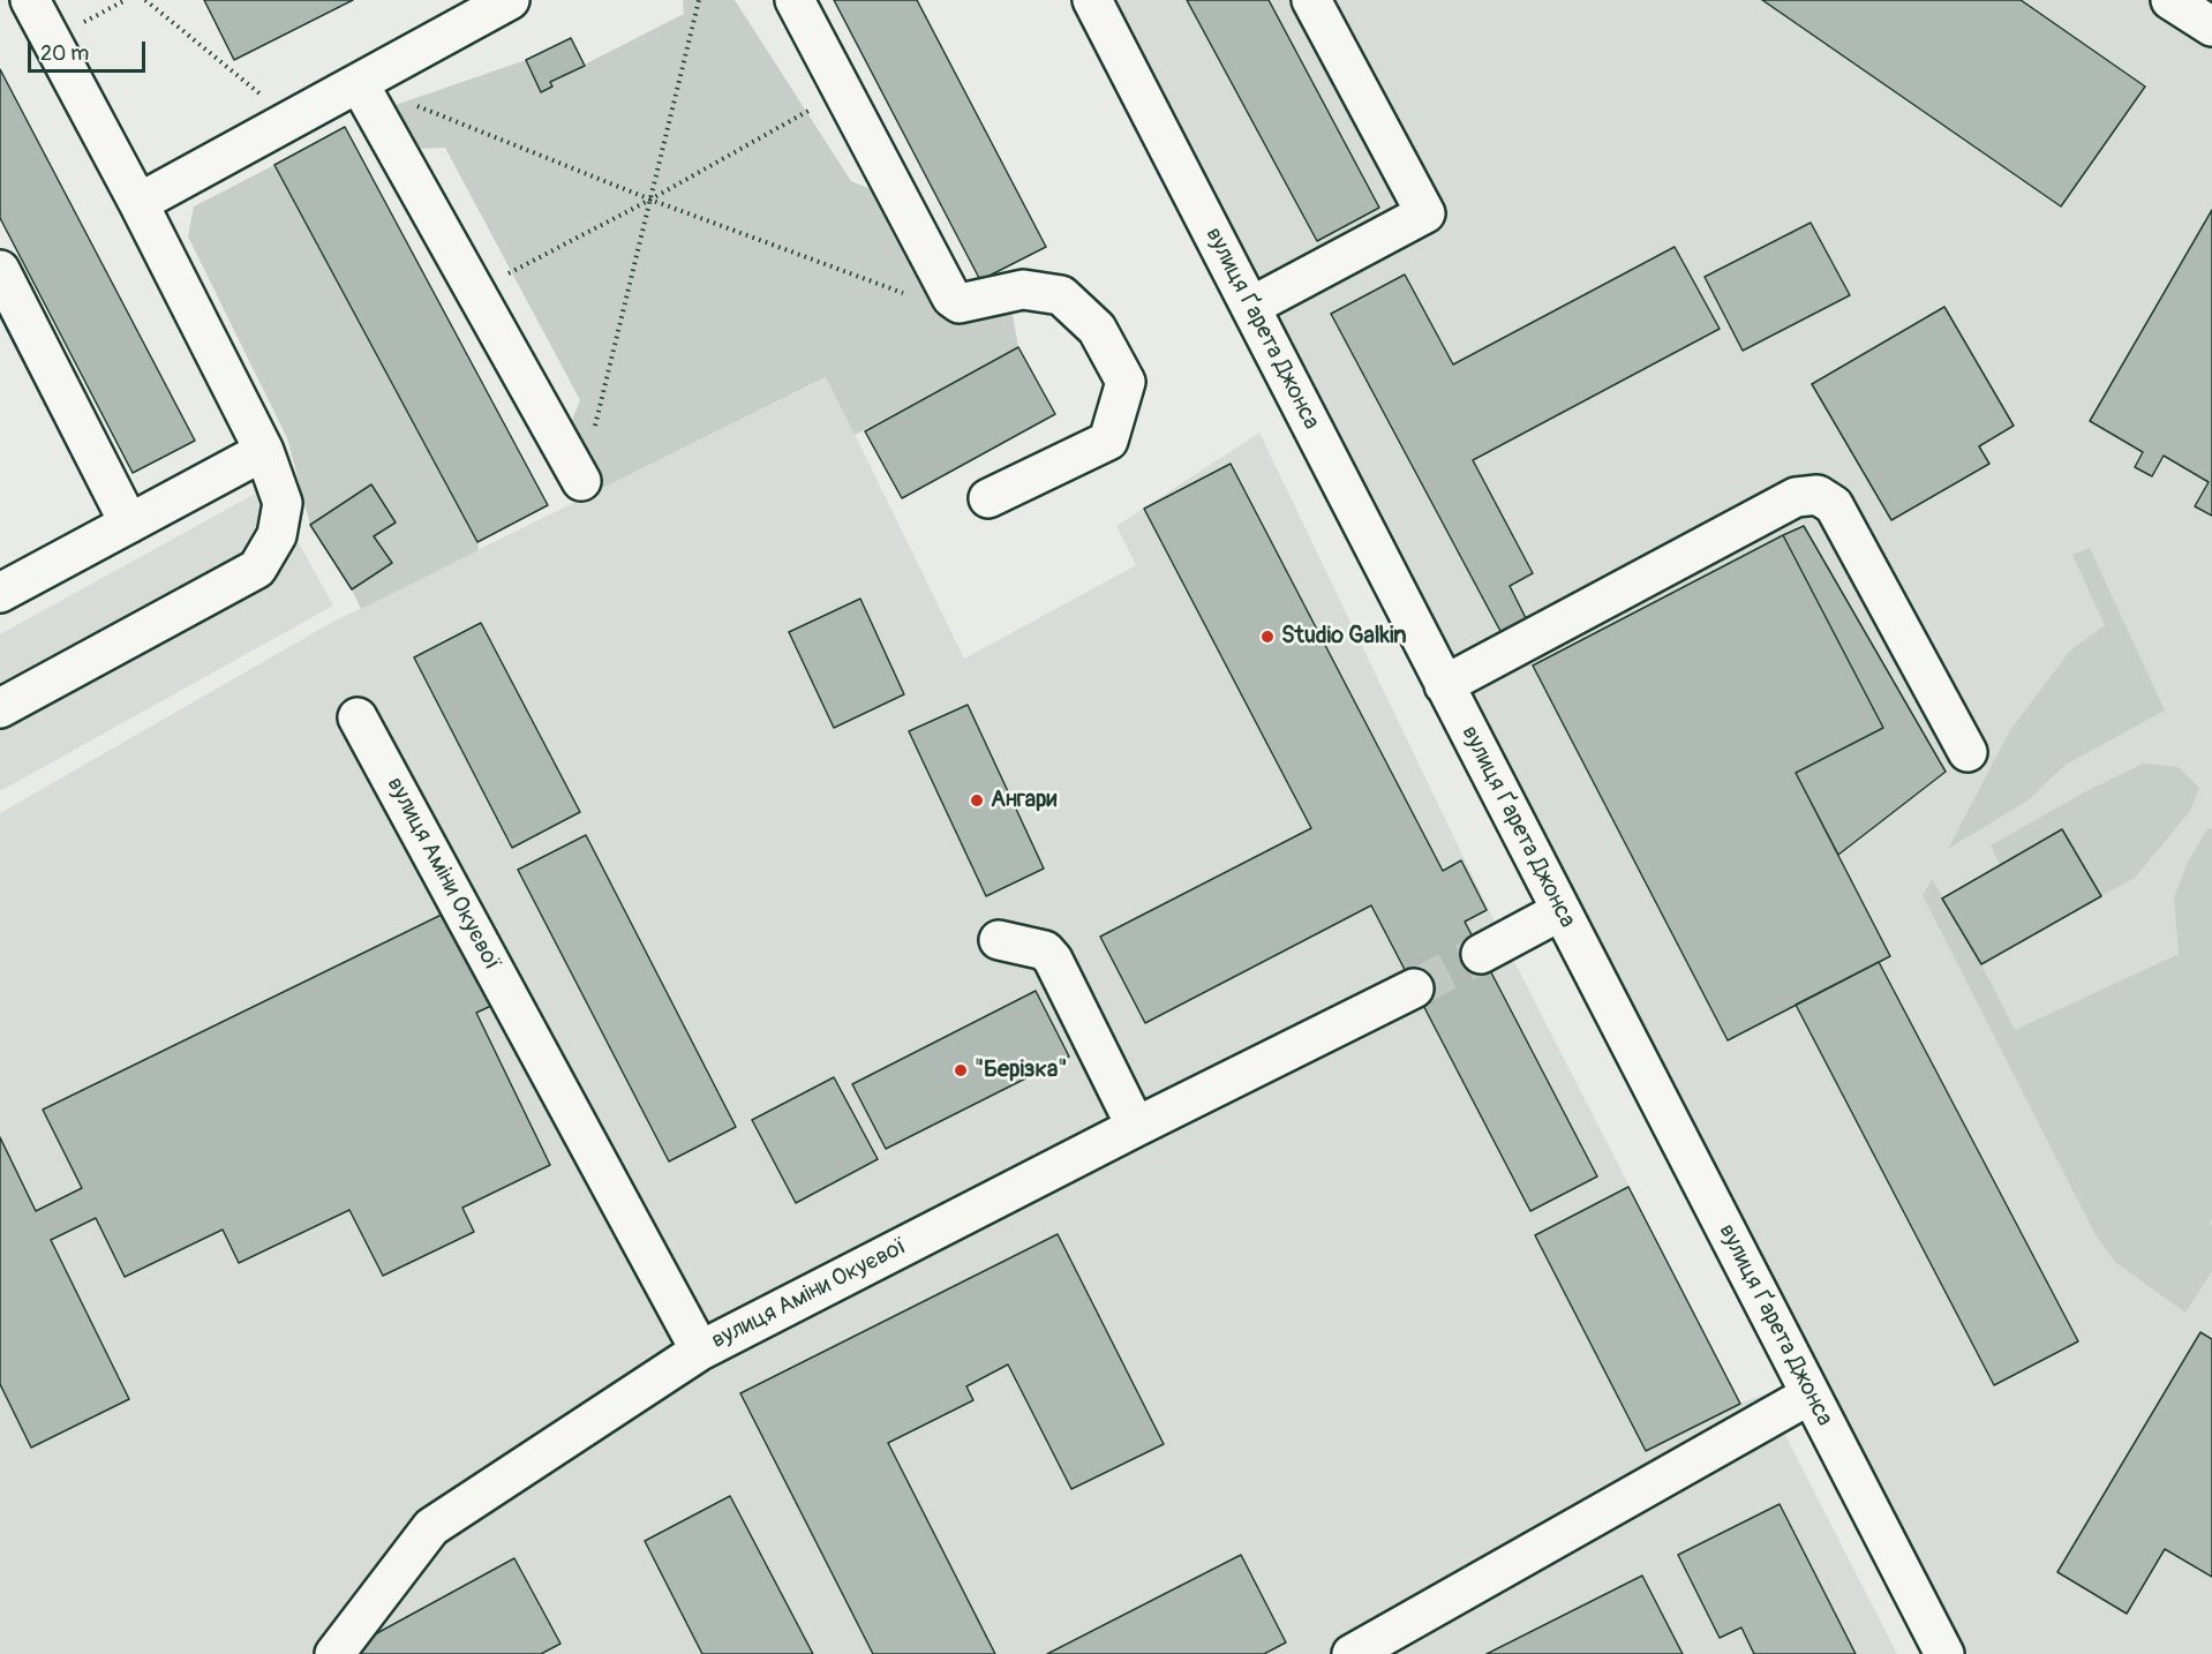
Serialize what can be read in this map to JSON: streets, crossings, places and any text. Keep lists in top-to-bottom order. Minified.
{"streets":{"street":["вулиця Ґарета Джонса","вулиця Аміни Окуєвої"]},"places":["Studio Galkin","Ангари","\"Берізка\""],"scale_bar":"20 m"}
